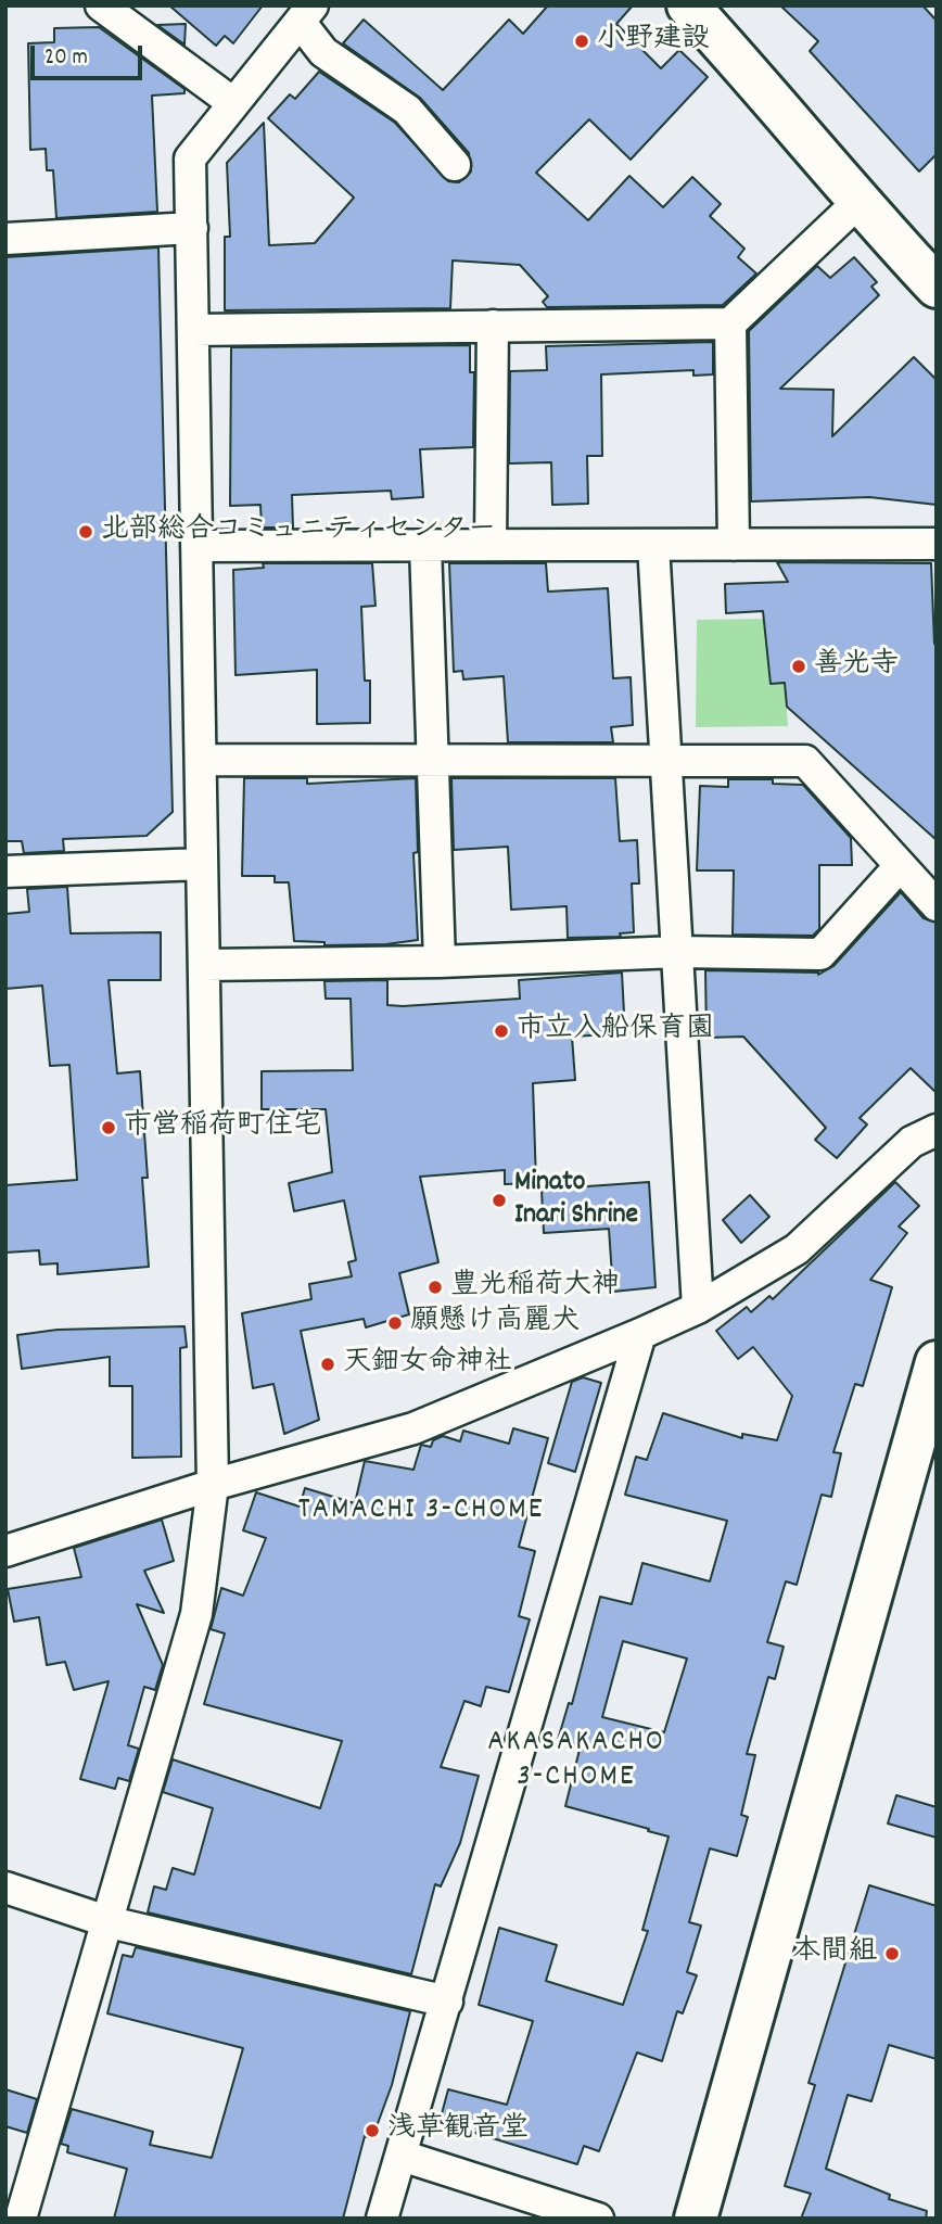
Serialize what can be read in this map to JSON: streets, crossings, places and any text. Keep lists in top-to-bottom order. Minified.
{"districts":["TAMACHI 3-CHOME","AKASAKACHO 3-CHOME"],"places":["小野建設","北部総合コミュニティセンター","善光寺","市立入船保育園","市営稲荷町住宅","Minato Inari Shrine","豊光稲荷大神","願懸け高麗犬","天鈿女命神社","本間組","浅草観音堂"],"scale_bar":"20 m"}
